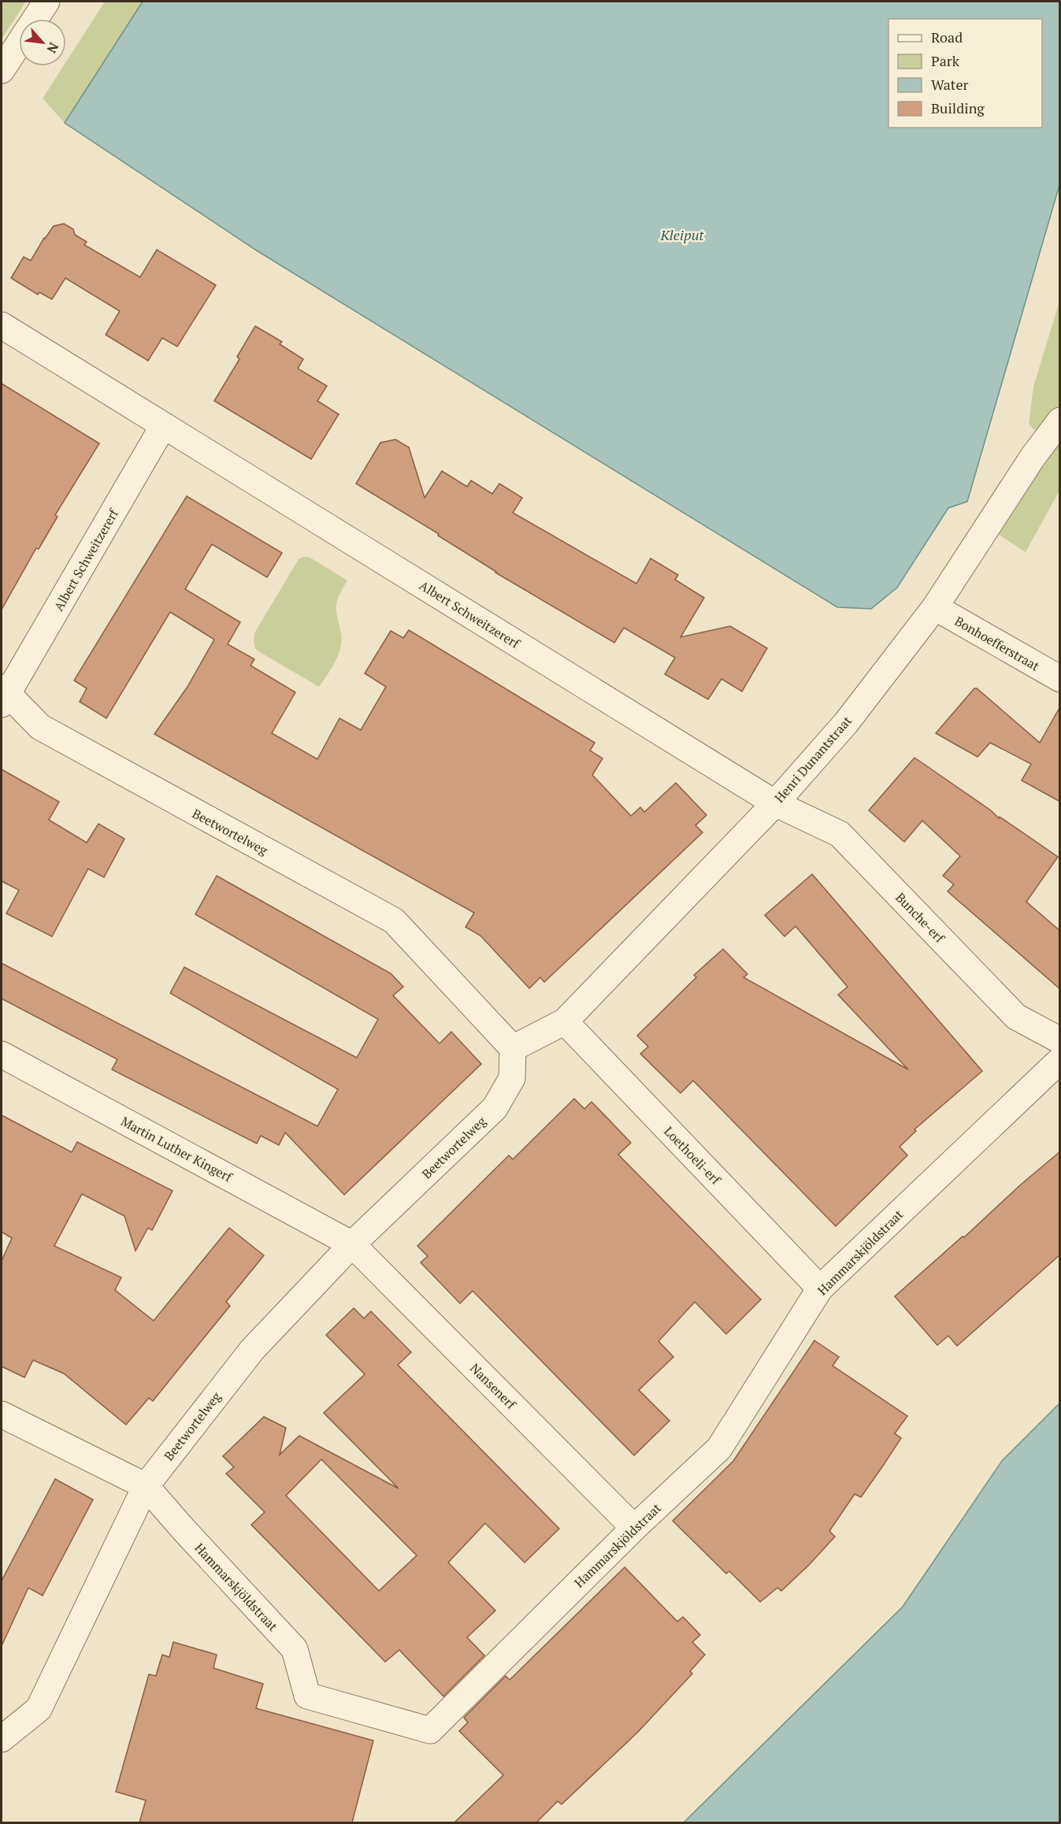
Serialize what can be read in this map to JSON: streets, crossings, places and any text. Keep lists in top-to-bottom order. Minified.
{"streets":{"street":["Albert Schweitzererf","Bonhoefferstraat","Henri Dunantstraat","Beetwortelweg","Bunche-erf","Martin Luther Kingerf","Loethoeli-erf","Hammarskjöldstraat","Nansenerf"]},"crossings":[["Albert Schweitzererf","Henri Dunantstraat"],["Albert Schweitzererf","Beetwortelweg"],["Albert Schweitzererf","Bunche-erf"],["Bonhoefferstraat","Henri Dunantstraat"],["Henri Dunantstraat","Beetwortelweg"],["Henri Dunantstraat","Bunche-erf"],["Henri Dunantstraat","Loethoeli-erf"],["Beetwortelweg","Martin Luther Kingerf"],["Beetwortelweg","Hammarskjöldstraat"],["Beetwortelweg","Nansenerf"],["Martin Luther Kingerf","Nansenerf"],["Loethoeli-erf","Hammarskjöldstraat"],["Hammarskjöldstraat","Nansenerf"]],"water":["Kleiput"],"legend":["Road","Park","Water","Building"],"north":"bottom right"}
